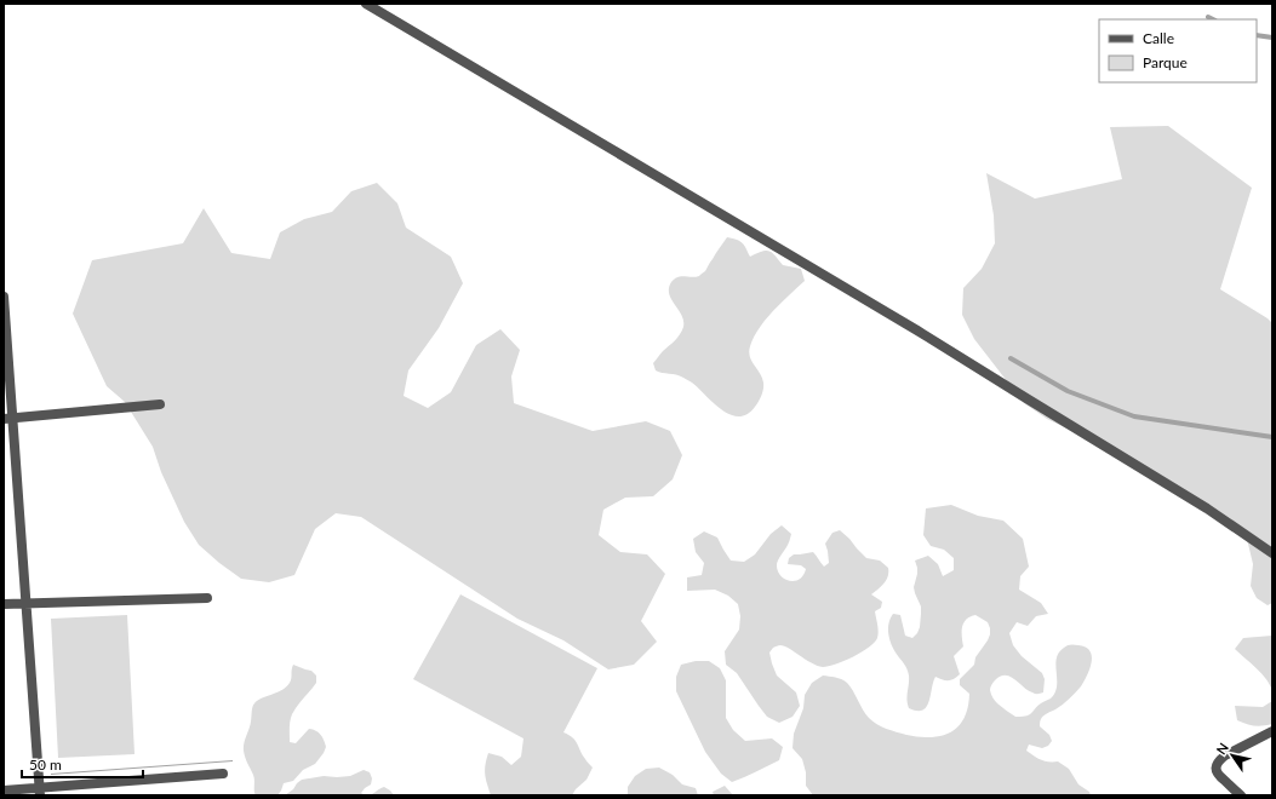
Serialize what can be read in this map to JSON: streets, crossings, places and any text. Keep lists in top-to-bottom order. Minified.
{"legend":["Calle","Parque"],"scale_bar":"50 m","north":"top left"}
